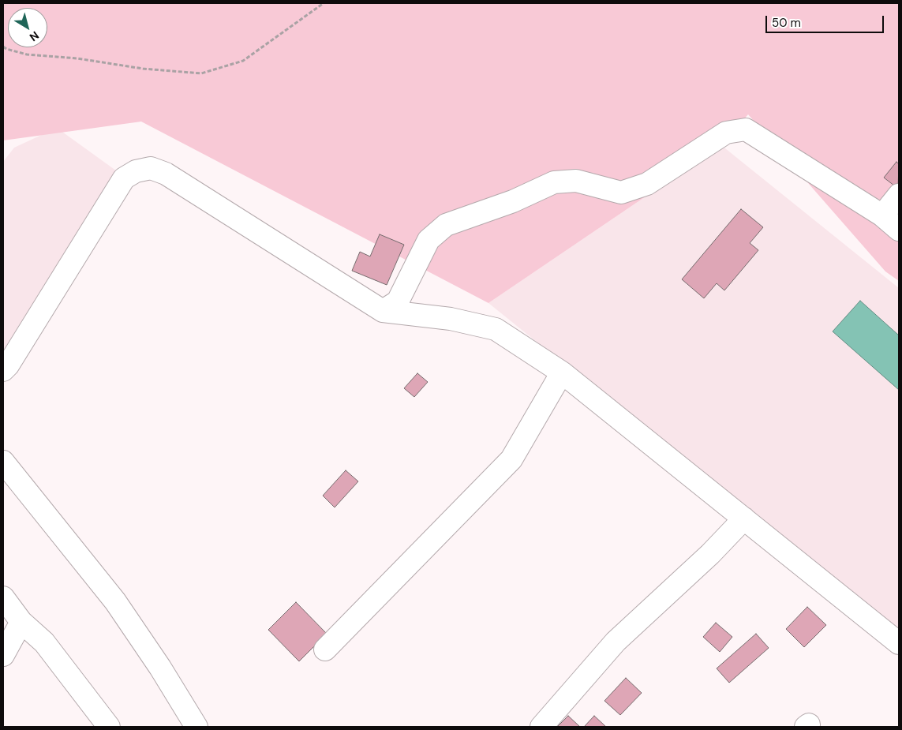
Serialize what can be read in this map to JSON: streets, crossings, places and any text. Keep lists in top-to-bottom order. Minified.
{"scale_bar":"50 m","north":"bottom right"}
